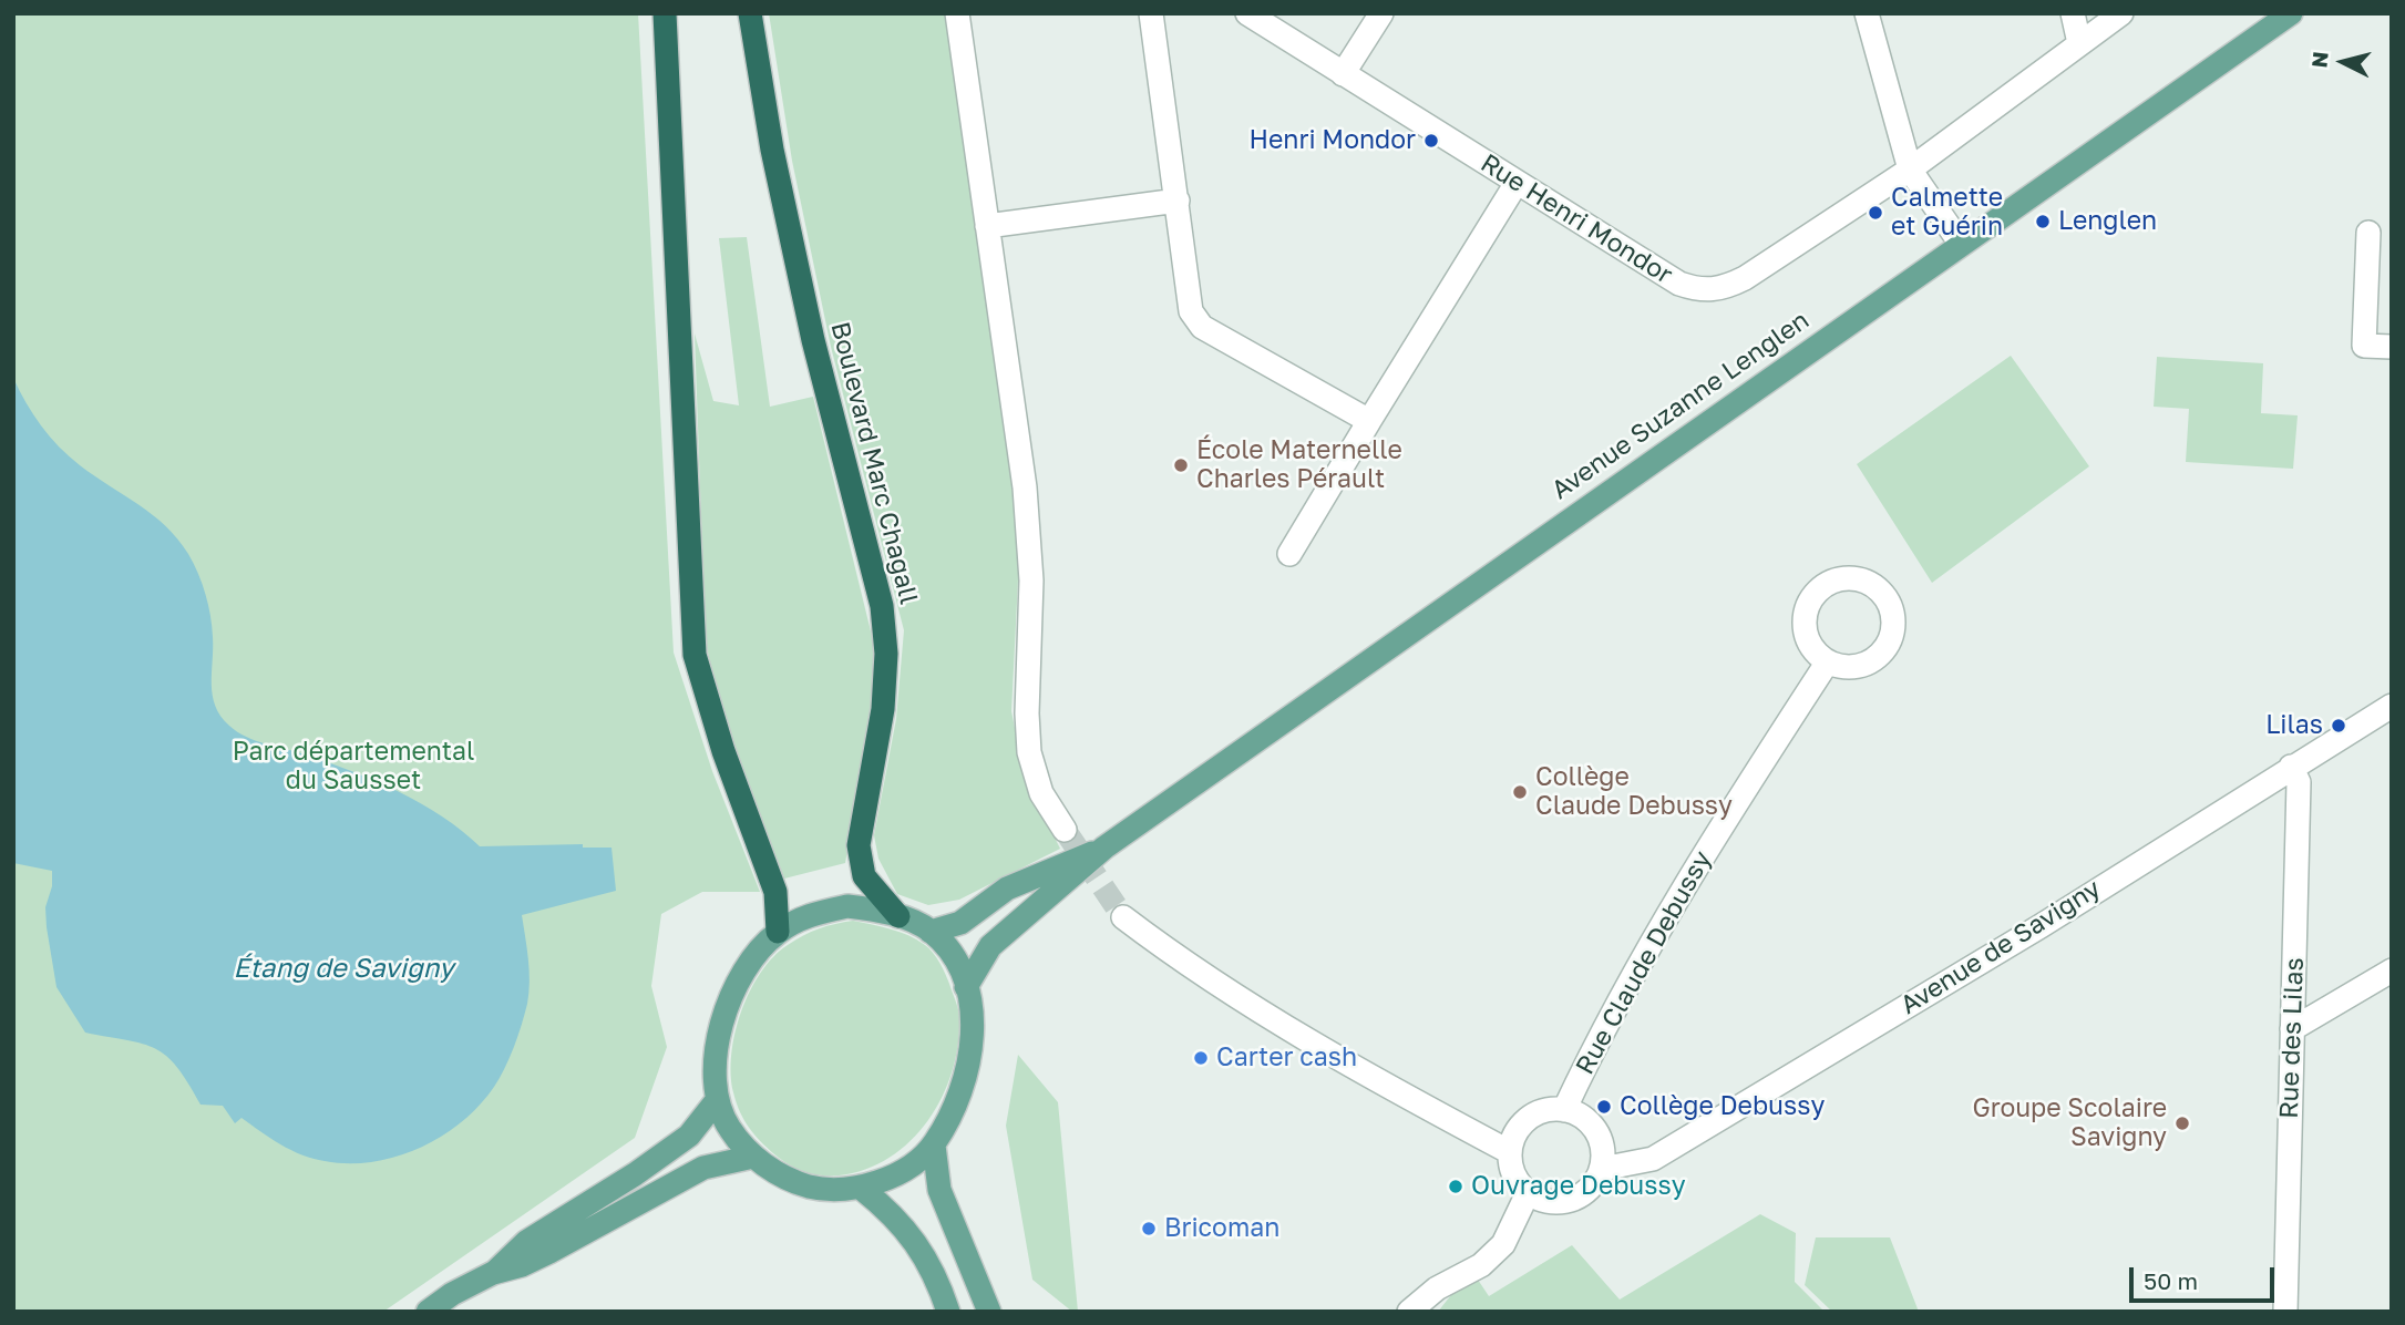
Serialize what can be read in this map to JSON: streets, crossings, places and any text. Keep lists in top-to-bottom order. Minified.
{"streets":{"highway":["Boulevard Marc Chagall"],"main road":["Avenue Suzanne Lenglen"],"street":["Rue Henri Mondor","Avenue de Savigny","Rue Claude Debussy","Rue des Lilas"]},"crossings":[["Avenue Suzanne Lenglen","Boulevard Marc Chagall"],["Avenue de Savigny","Rue Claude Debussy"],["Avenue de Savigny","Rue des Lilas"]],"water":["Étang de Savigny"],"parks":["Parc départemental du Sausset"],"places":["Henri Mondor","Calmette et Guérin","Lenglen","École Maternelle Charles Pérault","Lilas","Collège Claude Debussy","Carter cash","Collège Debussy","Groupe Scolaire Savigny","Ouvrage Debussy","Bricoman"],"scale_bar":"50 m","north":"left"}
